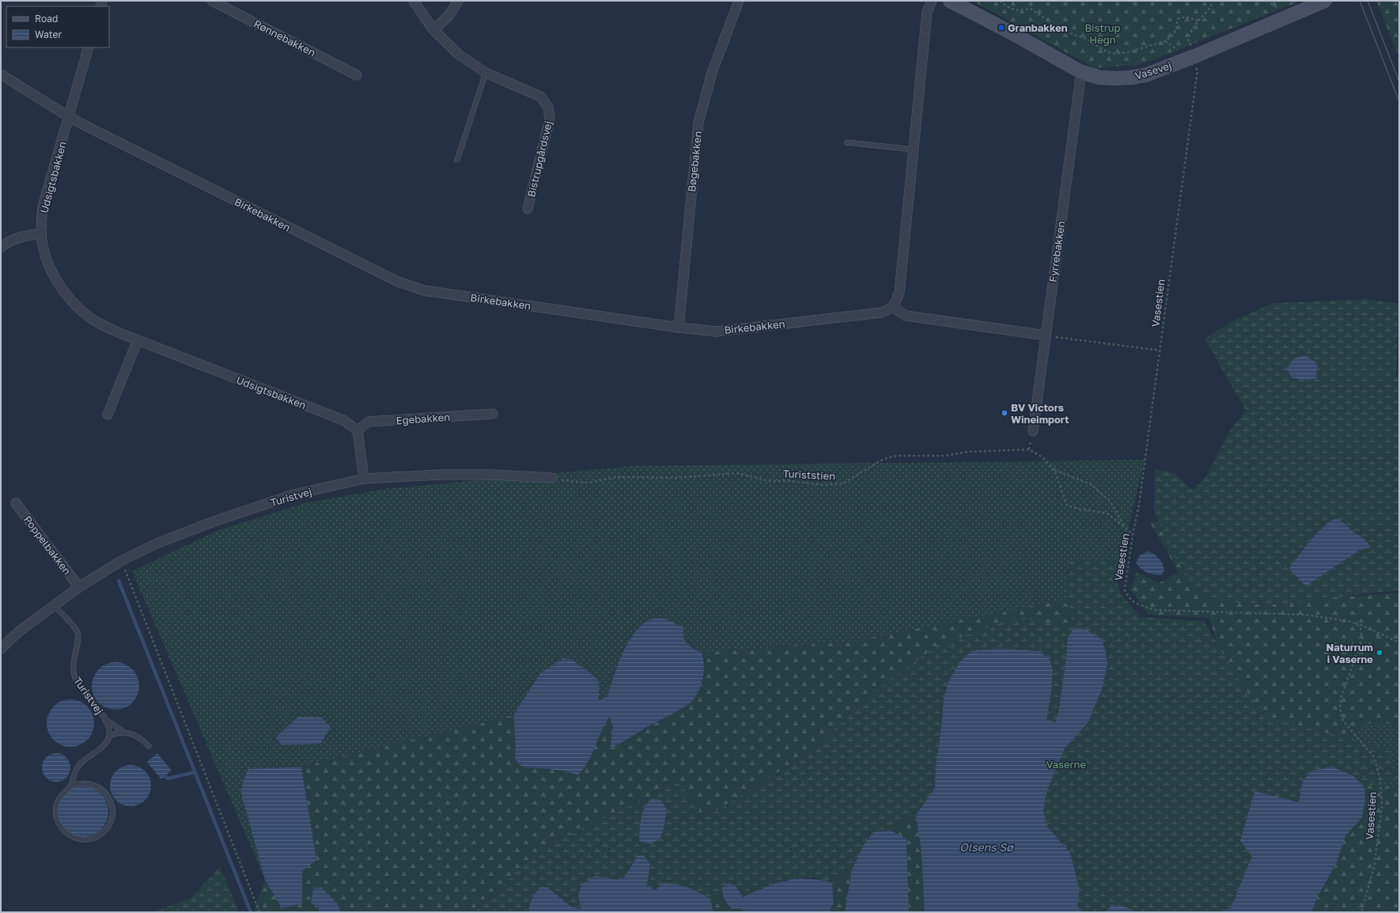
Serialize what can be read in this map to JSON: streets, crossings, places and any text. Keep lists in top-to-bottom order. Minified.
{"streets":{"street":["Rønnebakken","Vasevej","Bistrupgårdsvej","Bøgebakken","Udsigtsbakken","Birkebakken","Fyrrebakken","Egebakken","Turistvej","Poppelbakken"],"path":["Vasestien","Turiststien"]},"crossings":[["Vasevej","Fyrrebakken"],["Vasevej","Vasestien"],["Bøgebakken","Birkebakken"],["Udsigtsbakken","Birkebakken"],["Udsigtsbakken","Egebakken"],["Vasestien","Turiststien"],["Turiststien","Turistvej"],["Turistvej","Poppelbakken"]],"water":["Olsens Sø"],"parks":["Bistrup Hegn","Vaserne"],"places":{"transit":["Granbakken"],"other":["BV Victors Wineimport","Naturrum i Vaserne"]},"legend":["Road","Water"]}
